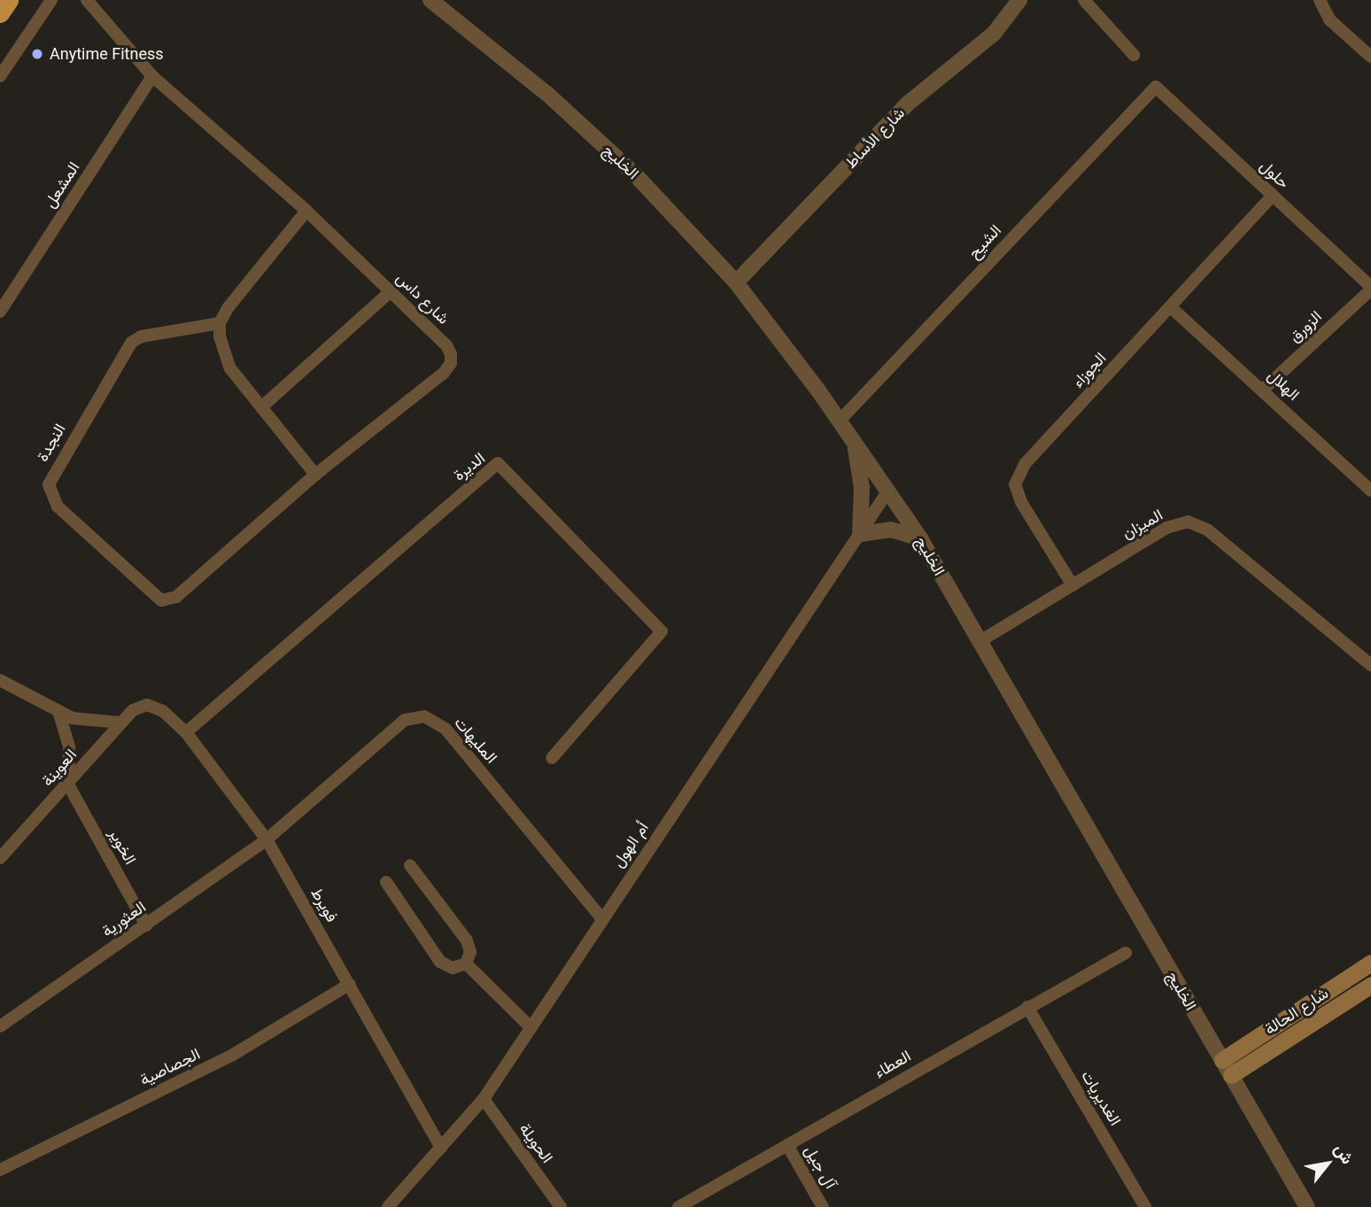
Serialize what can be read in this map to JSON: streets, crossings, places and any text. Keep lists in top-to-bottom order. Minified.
{"streets":{"main road":["شارع الحالة"],"street":["شارع الأساط","الخليج","حلول","المشعل","الشيح","شارع داس","الزورق","الجوزاء","الهلال","النجدة","الديرة","الميزان","المليهات","العوينة","أم الهول","الخوير","فويرط","العثورية","العطاء","الجصاصية","الغديريات","الحويلة","آل جيل"]},"crossings":[["شارع الأساط","الخليج"],["الخليج","الشيح"],["الخليج","الميزان"],["الخليج","أم الهول"],["الخليج","شارع الحالة"],["حلول","الشيح"],["حلول","الزورق"],["حلول","الجوزاء"],["المشعل","شارع داس"],["شارع داس","النجدة"],["الزورق","الهلال"],["الجوزاء","الهلال"],["الجوزاء","الميزان"],["الديرة","فويرط"],["المليهات","أم الهول"],["المليهات","فويرط"],["المليهات","العثورية"],["العوينة","الخوير"],["العوينة","فويرط"],["أم الهول","فويرط"],["أم الهول","الحويلة"],["الخوير","العثورية"],["فويرط","العثورية"],["فويرط","الجصاصية"],["العطاء","الغديريات"],["العطاء","آل جيل"]],"places":["Anytime Fitness"],"north":"top right"}
